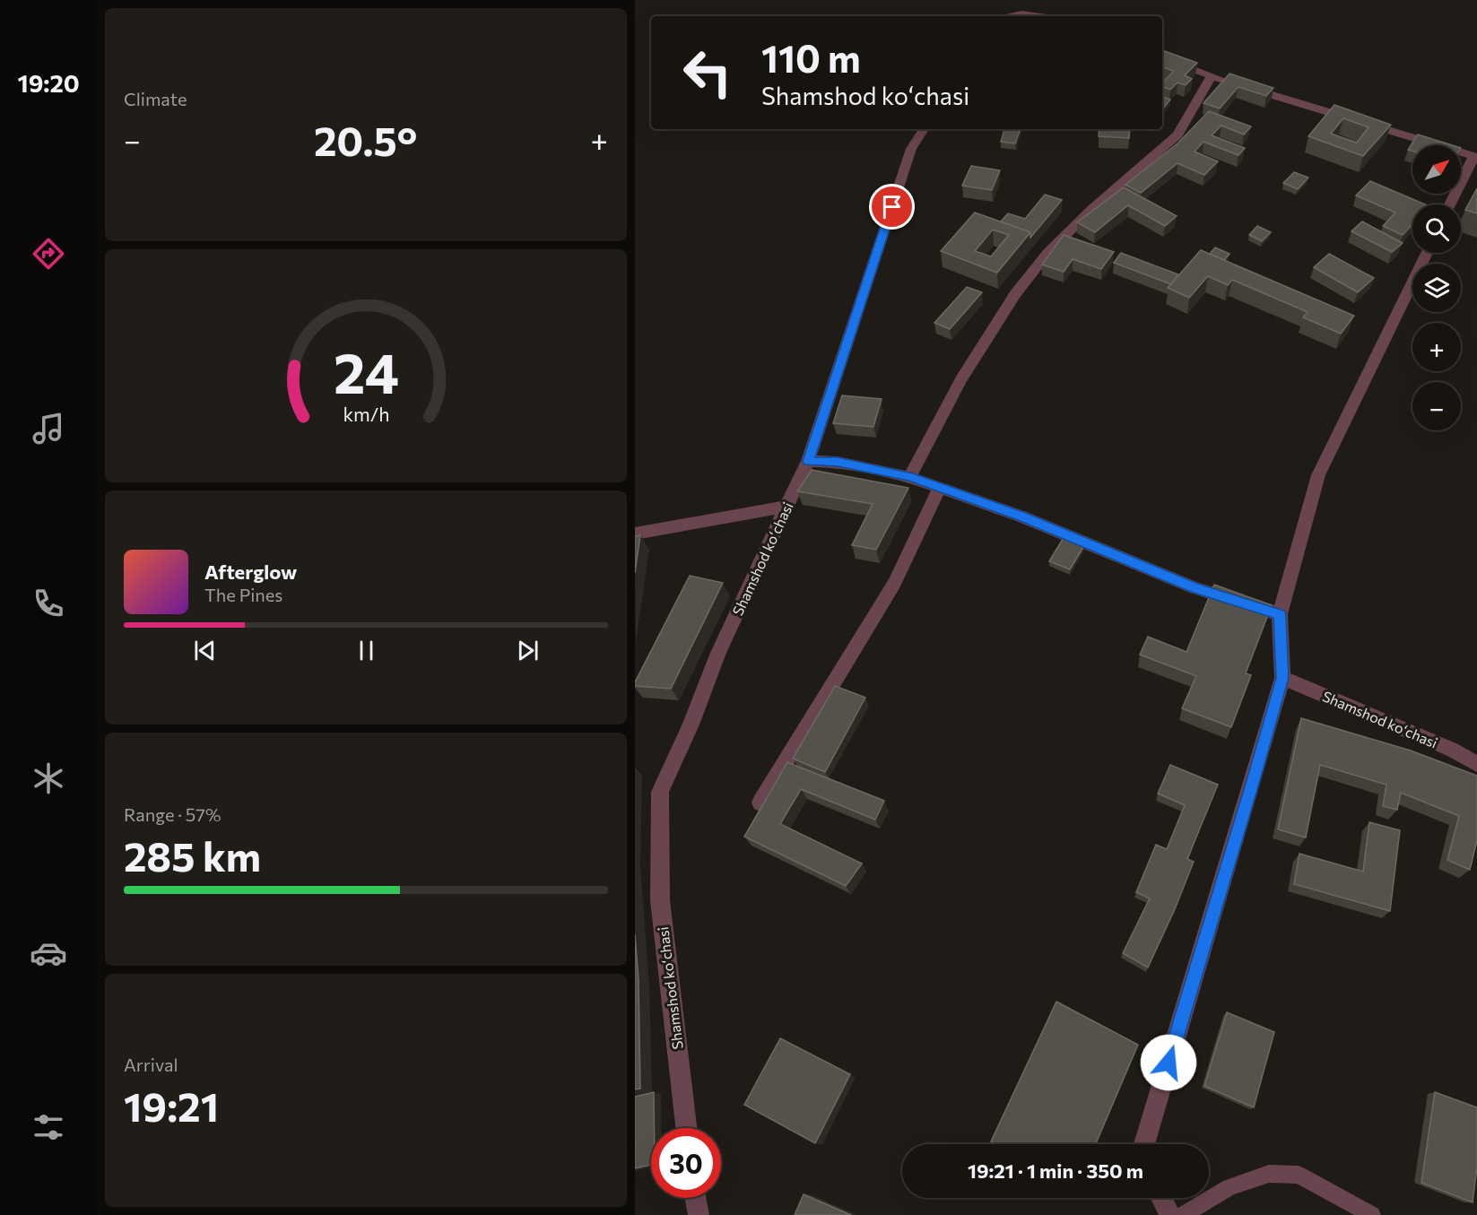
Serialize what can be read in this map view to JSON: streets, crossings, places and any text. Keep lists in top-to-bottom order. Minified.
{"streets":{"street":["Shamshod koʻchasi"]},"north":"top right","page":{"tabs":"19:20","tile":["Climate",["Range · 57%","285 km"],["Arrival","19:21"]],"turn":["110 m","Shamshod koʻchasi"],"heat":["−","20.5°","+"],"map_buttons":["+","−"],"song":["Afterglow","The Pines"],"limit":"30","trip":"19:21 · 1 min · 350 m","gauge":["24","km/h"]}}
